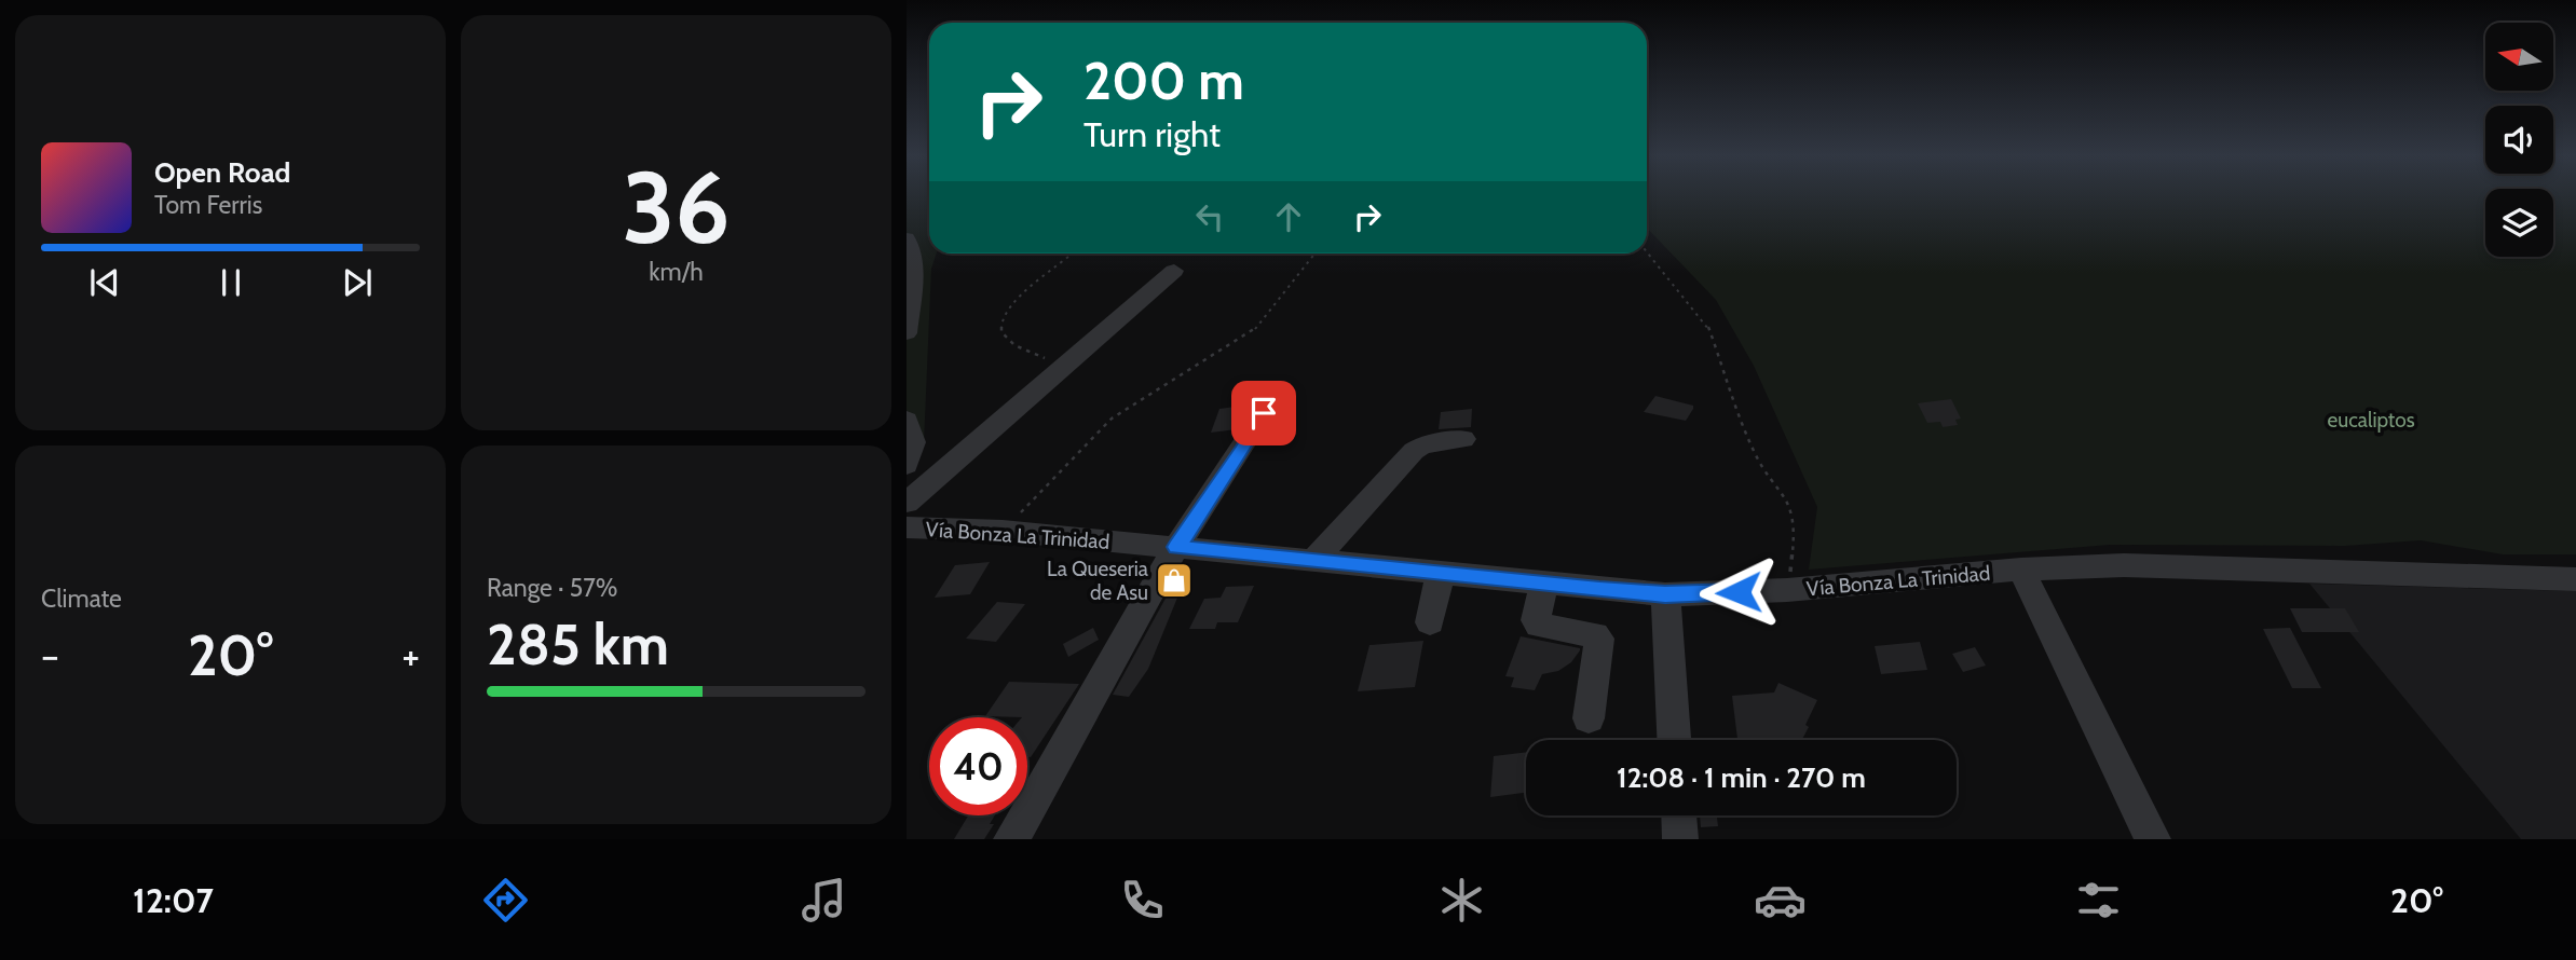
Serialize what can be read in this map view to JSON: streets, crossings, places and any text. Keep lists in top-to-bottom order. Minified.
{"streets":{"street":["Vía Bonza La Trinidad"]},"parks":["eucaliptos"],"places":{"shop":["La Queseria de Asu"]},"north":"left","page":{"tile":[["36","km/h"],"Climate",["Range · 57%","285 km"]],"turn":["200 m","Turn right"],"song":["Open Road","Tom Ferris"],"heat":["−","20°","+"],"limit":"40","trip":"12:08 · 1 min · 270 m","tabs":["12:07","20°"]}}
